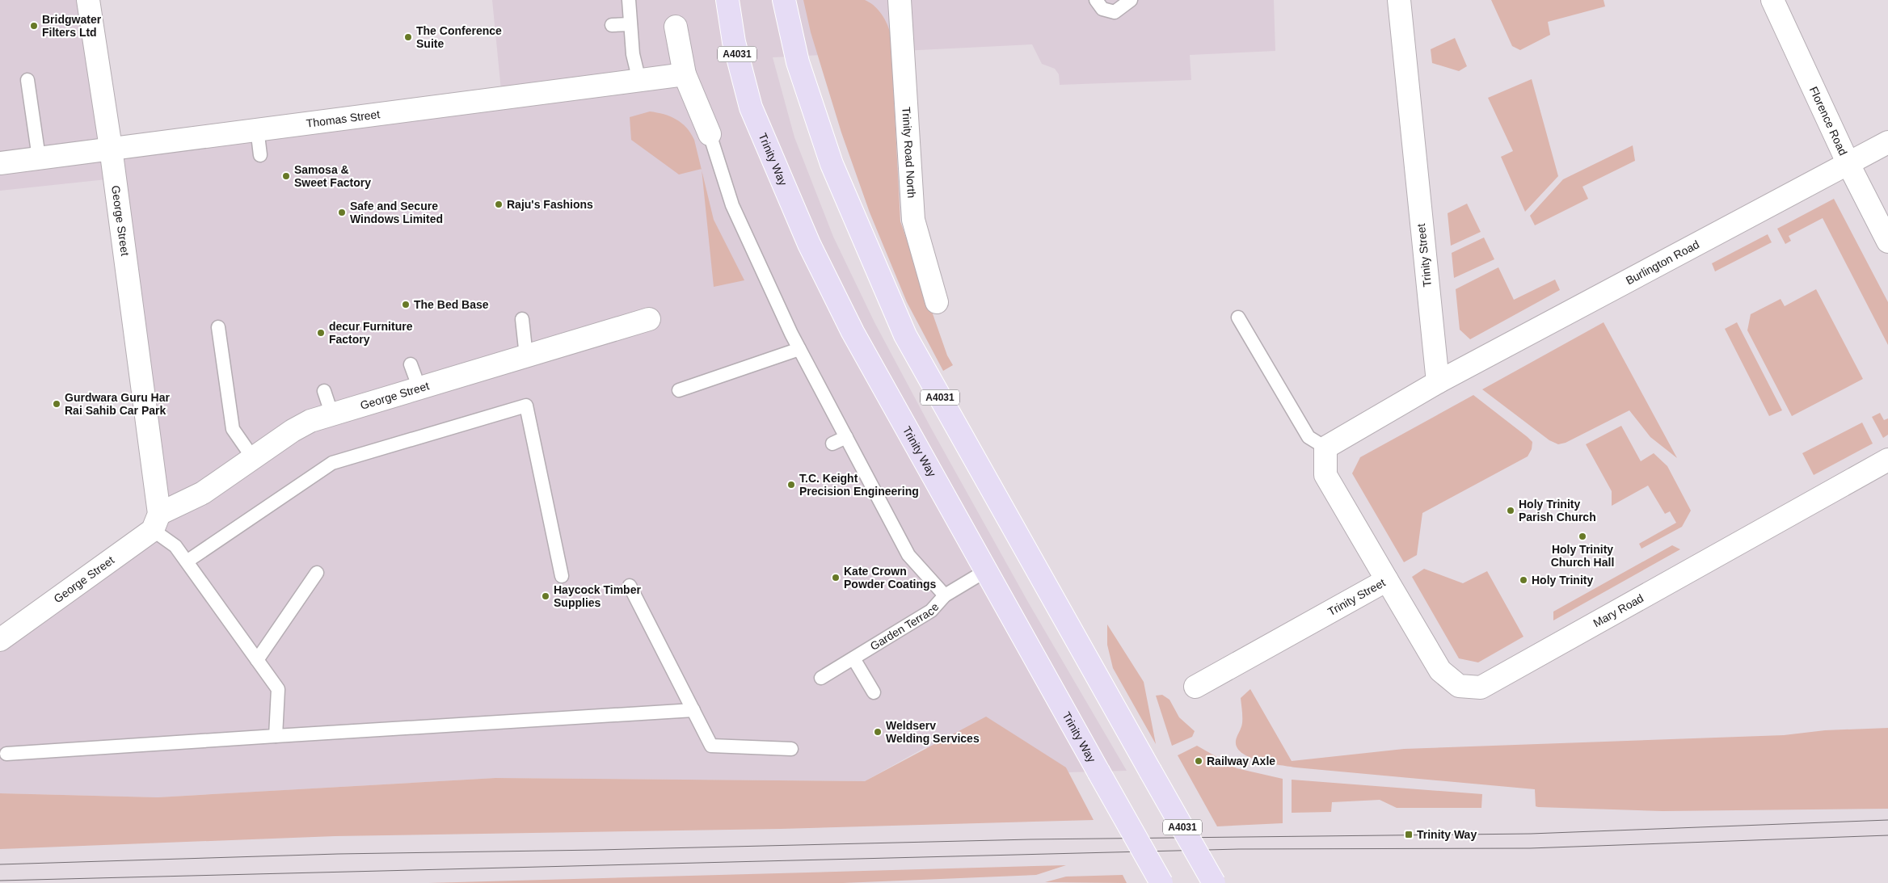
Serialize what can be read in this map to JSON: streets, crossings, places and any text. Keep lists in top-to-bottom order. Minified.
{"streets":{"main road":["A4031","Trinity Way"],"street":["Thomas Street","Florence Road","Trinity Road North","George Street","Trinity Street","Burlington Road","Mary Road"],"lane":["Garden Terrace"]},"crossings":[["Thomas Street","George Street"],["Florence Road","Burlington Road"],["Trinity Way","Garden Terrace"],["Trinity Street","Burlington Road"],["Trinity Street","Mary Road"]],"places":{"other":["Bridgwater Filters Ltd","The Conference Suite","Samosa & Sweet Factory","Raju's Fashions","Safe and Secure Windows Limited","The Bed Base","decur Furniture Factory","Gurdwara Guru Har Rai Sahib Car Park","T.C. Keight Precision Engineering","Holy Trinity Parish Church","Holy Trinity Church Hall","Kate Crown Powder Coatings","Holy Trinity","Haycock Timber Supplies","Weldserv Welding Services","Railway Axle"],"transit":["Trinity Way"]}}
